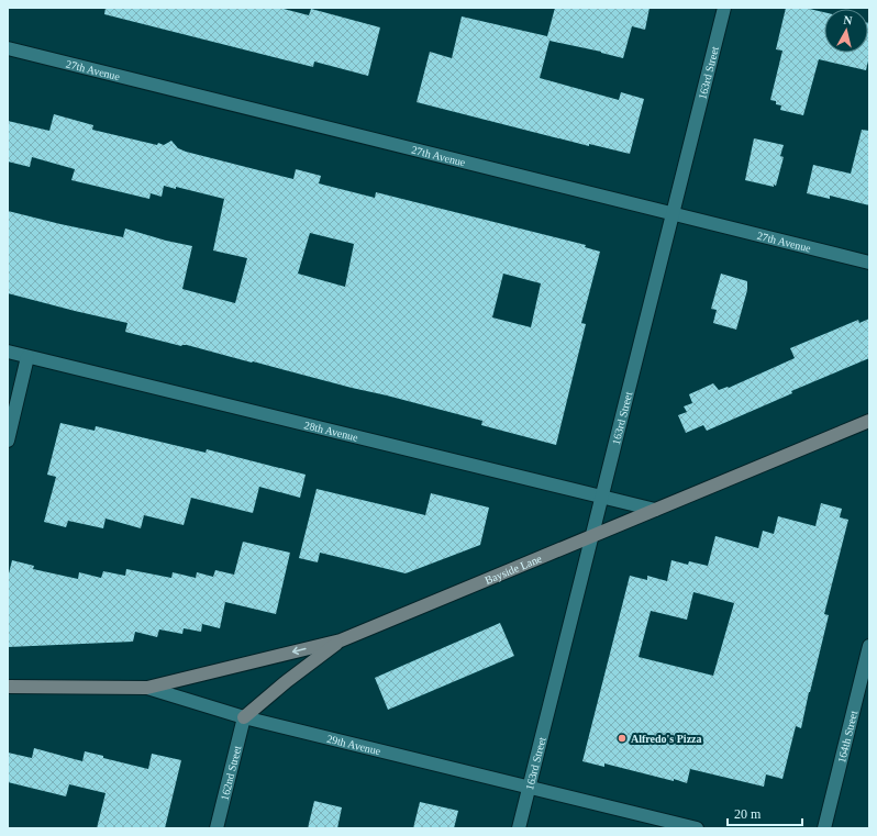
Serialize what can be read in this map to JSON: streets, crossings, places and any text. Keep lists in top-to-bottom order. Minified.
{"streets":{"street":["27th Avenue","163rd Street","28th Avenue","Bayside Lane","164th Street","29th Avenue","162nd Street"]},"crossings":[["27th Avenue","163rd Street"],["163rd Street","28th Avenue"],["163rd Street","Bayside Lane"],["163rd Street","29th Avenue"],["28th Avenue","Bayside Lane"],["Bayside Lane","29th Avenue"],["29th Avenue","162nd Street"]],"places":["Alfredo's Pizza"],"scale_bar":"20 m","north":"top"}
